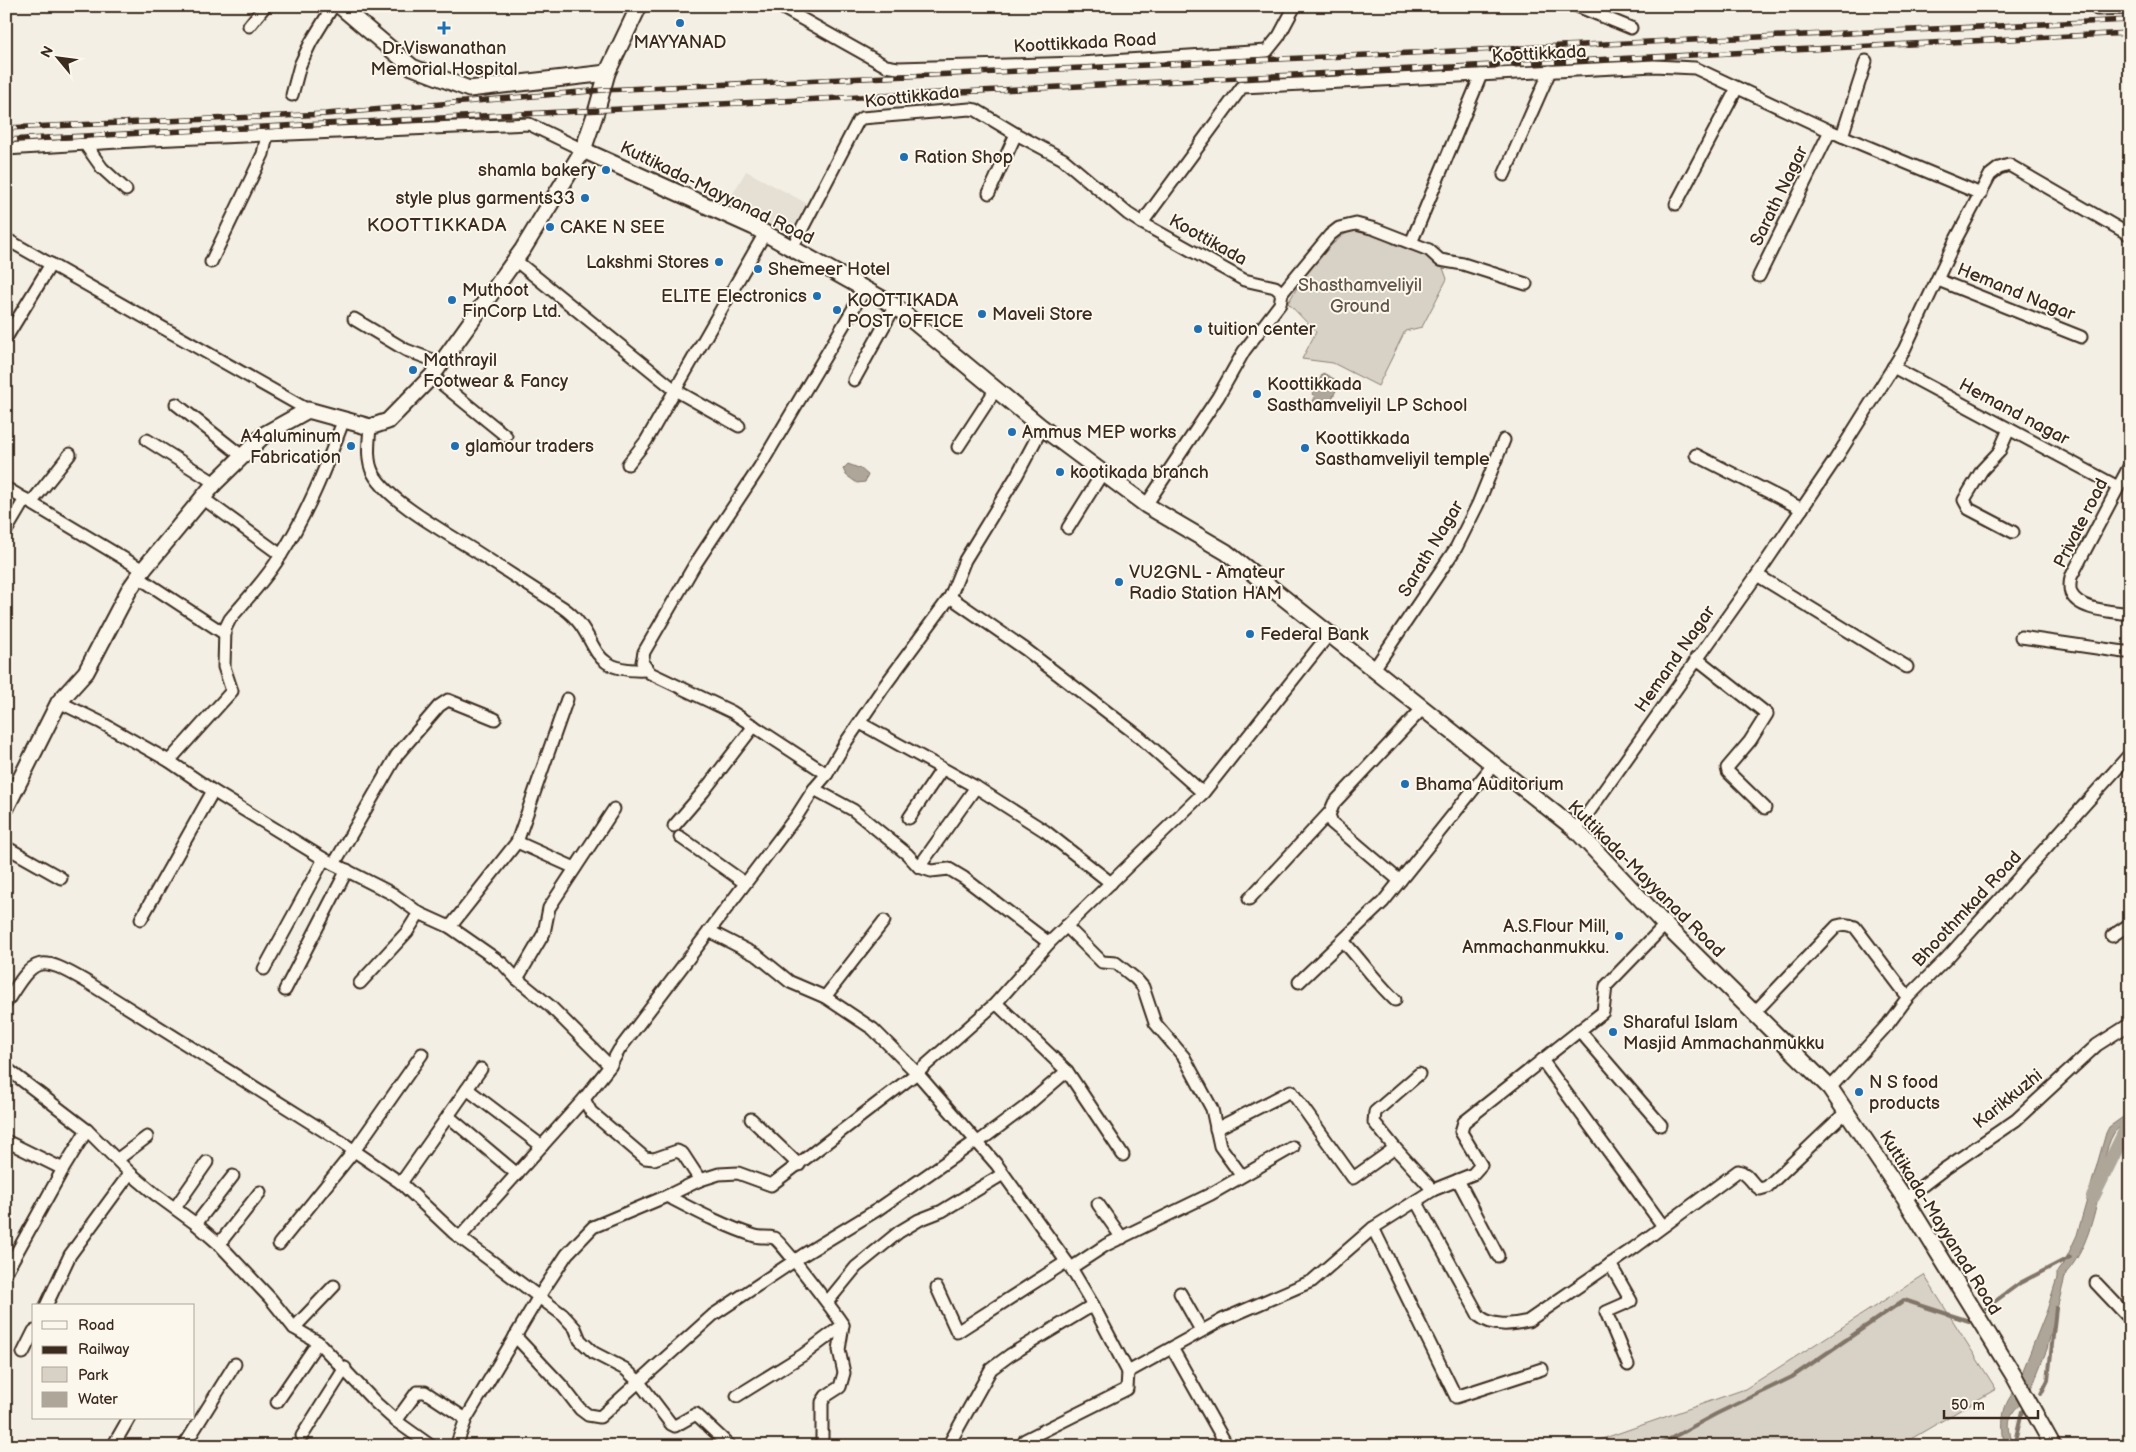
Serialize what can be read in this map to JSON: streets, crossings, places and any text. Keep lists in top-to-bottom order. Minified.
{"streets":{"main road":["Kuttikada-Mayyanad Road"],"street":["Koottikkada Road","Koottikkada","Sarath Nagar","Koottikada","Hemand Nagar","Hemand nagar","Private road","Bhoothmkad Road","Karikkuzhi"]},"crossings":[["Koottikkada","Kuttikada-Mayyanad Road"],["Koottikkada","Sarath Nagar"],["Koottikkada","Koottikada"],["Koottikkada","Hemand Nagar"],["Kuttikada-Mayyanad Road","Sarath Nagar"],["Kuttikada-Mayyanad Road","Hemand Nagar"],["Kuttikada-Mayyanad Road","Bhoothmkad Road"],["Kuttikada-Mayyanad Road","Karikkuzhi"],["Hemand Nagar","Hemand nagar"],["Hemand nagar","Private road"]],"districts":["KOOTTIKKADA"],"parks":["Shasthamveliyil Ground"],"places":{"other":["MAYYANAD","Ration Shop","shamla bakery","style plus garments33","CAKE N SEE","Lakshmi Stores","Shemeer Hotel","ELITE Electronics","Muthoot FinCorp Ltd.","KOOTTIKADA POST OFFICE","Maveli Store","tuition center","Mathrayil Footwear & Fancy","Koottikkada Sasthamveliyil LP School","Ammus MEP works","A4aluminum Fabrication","glamour traders","Koottikkada Sasthamveliyil temple","kootikada branch","VU2GNL - Amateur Radio Station HAM","Federal Bank","Bhama Auditorium","A.S.Flour Mill, Ammachanmukku.","Sharaful Islam Masjid Ammachanmukku","N S food products"],"health":["Dr.Viswanathan Memorial Hospital"]},"legend":["Road","Railway","Park","Water"],"scale_bar":"50 m","north":"top left"}
